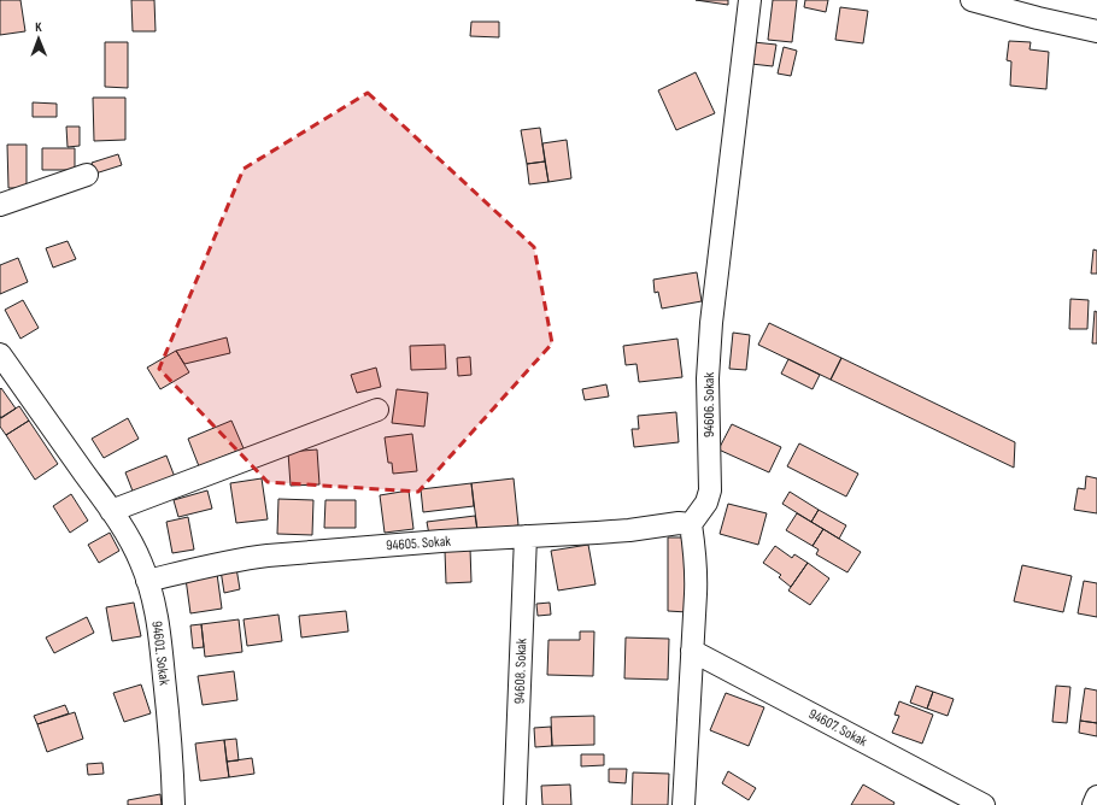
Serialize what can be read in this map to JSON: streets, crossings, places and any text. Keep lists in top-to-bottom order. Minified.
{"streets":{"street":["94606. Sokak","94605. Sokak","94601. Sokak","94608. Sokak","94607. Sokak"]},"crossings":[["94606. Sokak","94605. Sokak"],["94605. Sokak","94601. Sokak"],["94605. Sokak","94608. Sokak"]],"north":"top"}
